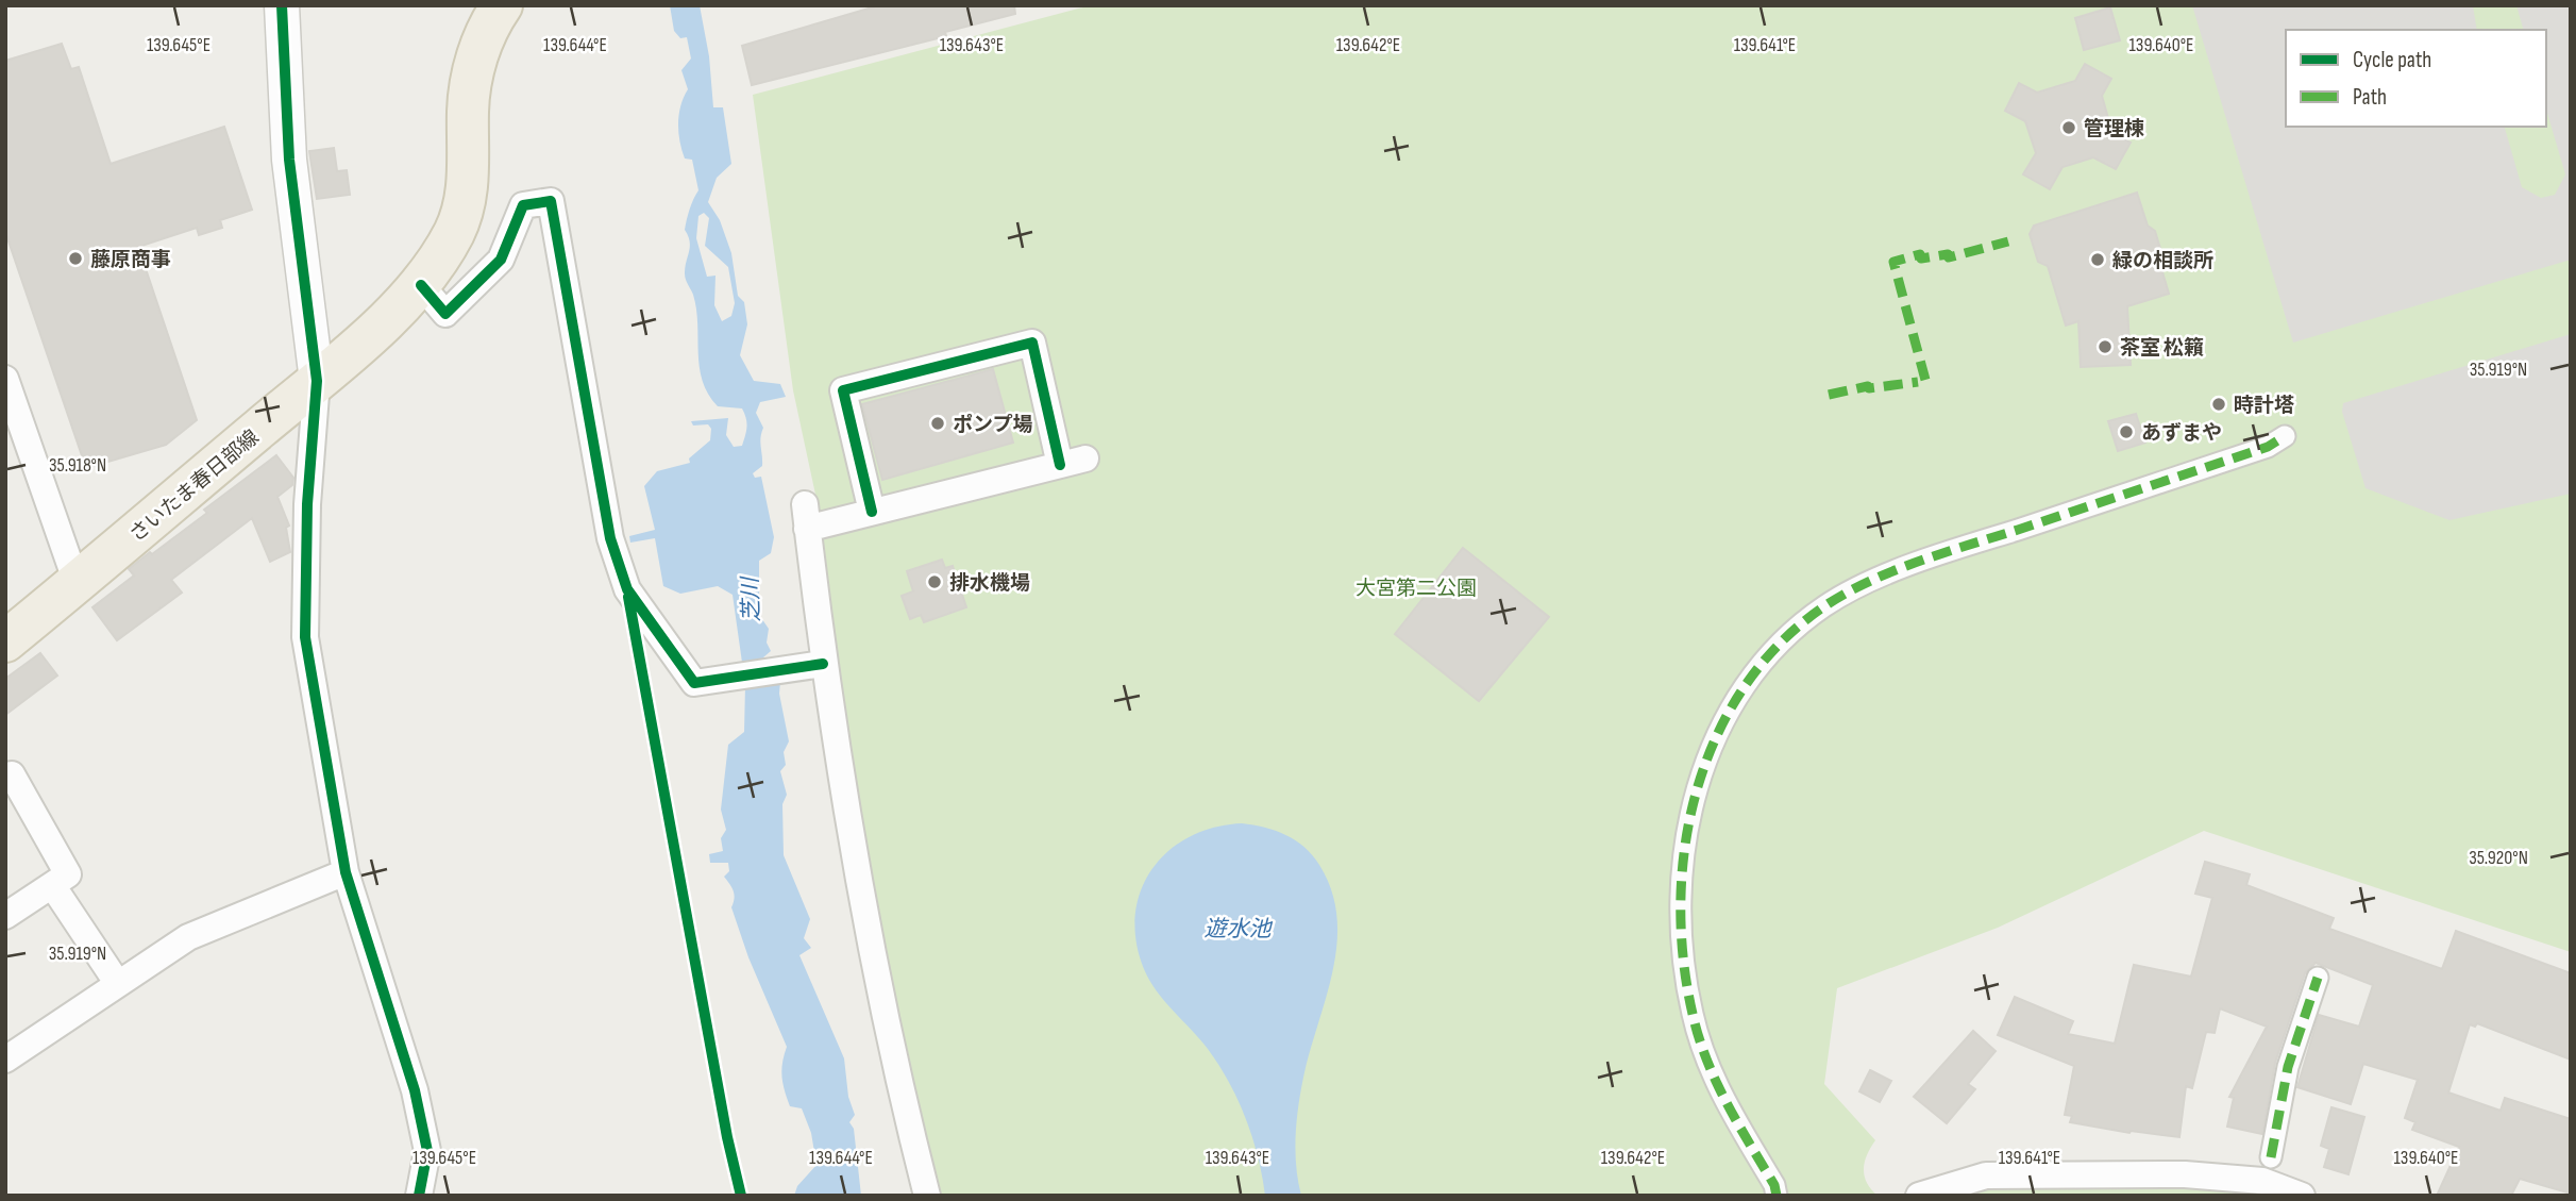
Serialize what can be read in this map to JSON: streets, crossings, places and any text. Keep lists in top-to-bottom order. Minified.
{"streets":{"main road":["さいたま春日部線"]},"water":["芝川","遊水池"],"parks":["大宮第二公園"],"places":["管理棟","藤原商事","緑の相談所","茶室 松籟","時計塔","ポンプ場","あずまや","排水機場"],"legend":["Cycle path","Path"],"coordinates":["139.645°E","139.644°E","139.643°E","139.642°E","139.641°E","139.640°E","35.919°N","35.918°N","35.920°N"]}
